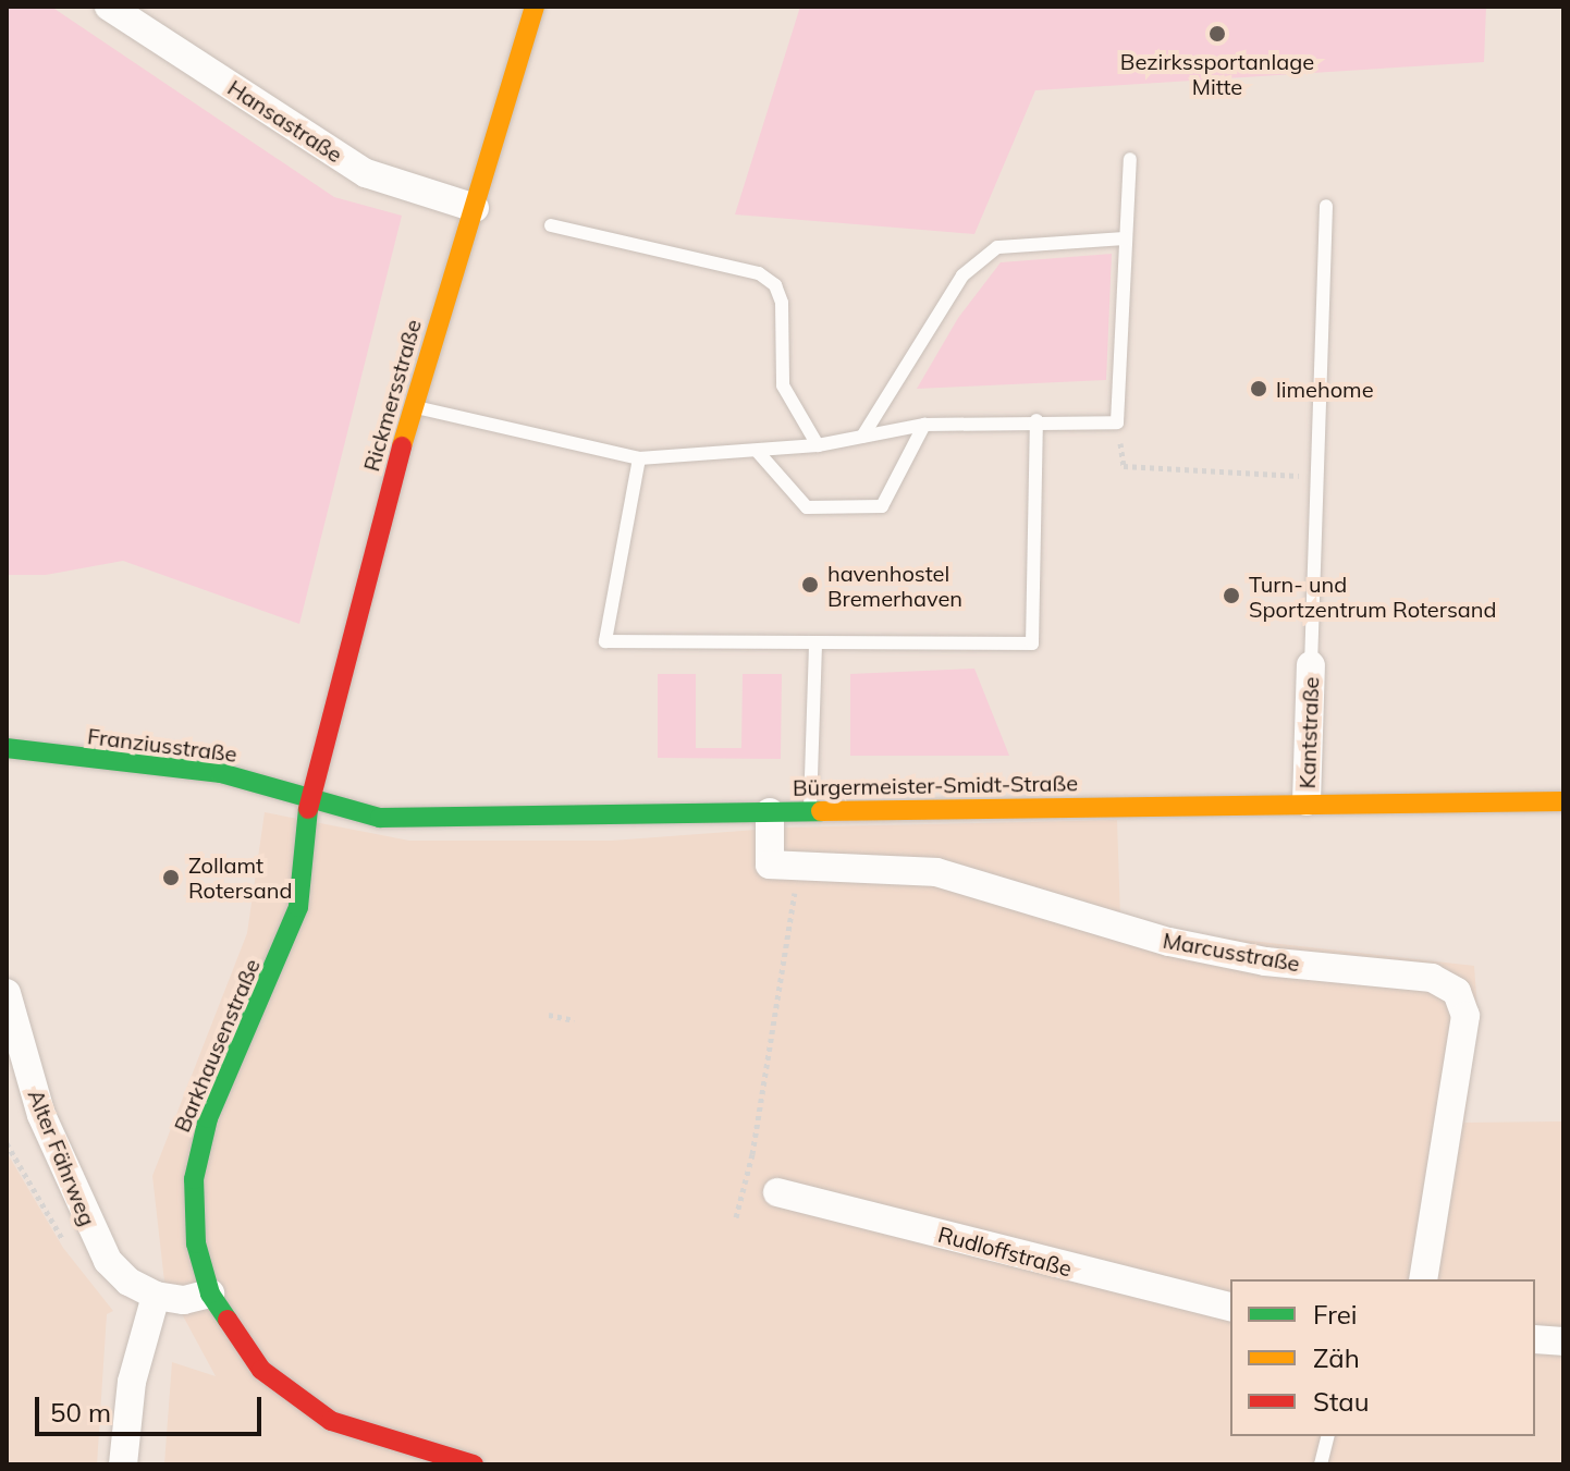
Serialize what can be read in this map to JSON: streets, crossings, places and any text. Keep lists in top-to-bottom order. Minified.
{"streets":{"main road":["Rickmersstraße","Franziusstraße","Bürgermeister-Smidt-Straße","Barkhausenstraße"],"street":["Hansastraße","Kantstraße","Marcusstraße","Alter Fährweg","Rudloffstraße"]},"crossings":[["Hansastraße","Rickmersstraße"],["Rickmersstraße","Franziusstraße"],["Rickmersstraße","Bürgermeister-Smidt-Straße"],["Rickmersstraße","Barkhausenstraße"],["Kantstraße","Bürgermeister-Smidt-Straße"],["Franziusstraße","Bürgermeister-Smidt-Straße"],["Franziusstraße","Barkhausenstraße"],["Bürgermeister-Smidt-Straße","Marcusstraße"],["Bürgermeister-Smidt-Straße","Barkhausenstraße"]],"places":["Bezirkssportanlage Mitte","limehome","havenhostel Bremerhaven","Turn- und Sportzentrum Rotersand","Zollamt Rotersand"],"legend":["Frei","Zäh","Stau"],"scale_bar":"50 m"}
